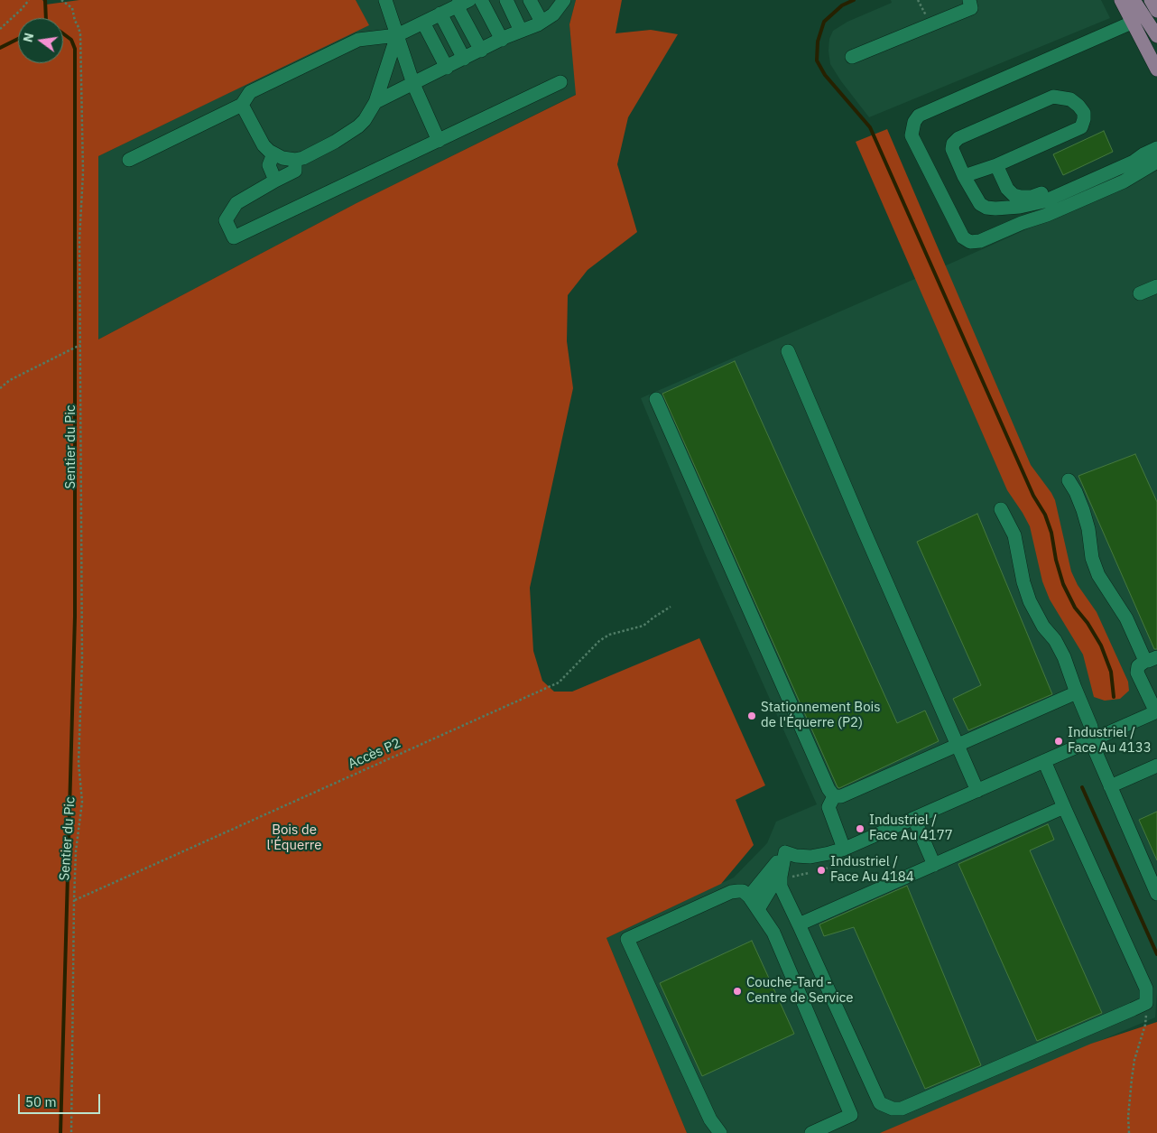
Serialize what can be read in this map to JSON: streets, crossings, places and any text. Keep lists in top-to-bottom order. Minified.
{"streets":{"path":["Sentier du Pic","Accès P2"]},"crossings":[["Sentier du Pic","Accès P2"]],"parks":["Bois de l'Équerre"],"places":["Stationnement Bois de l'Équerre (P2)","Industriel / Face Au 4133","Industriel / Face Au 4177","Industriel / Face Au 4184","Couche-Tard - Centre de Service"],"scale_bar":"50 m","north":"left"}
